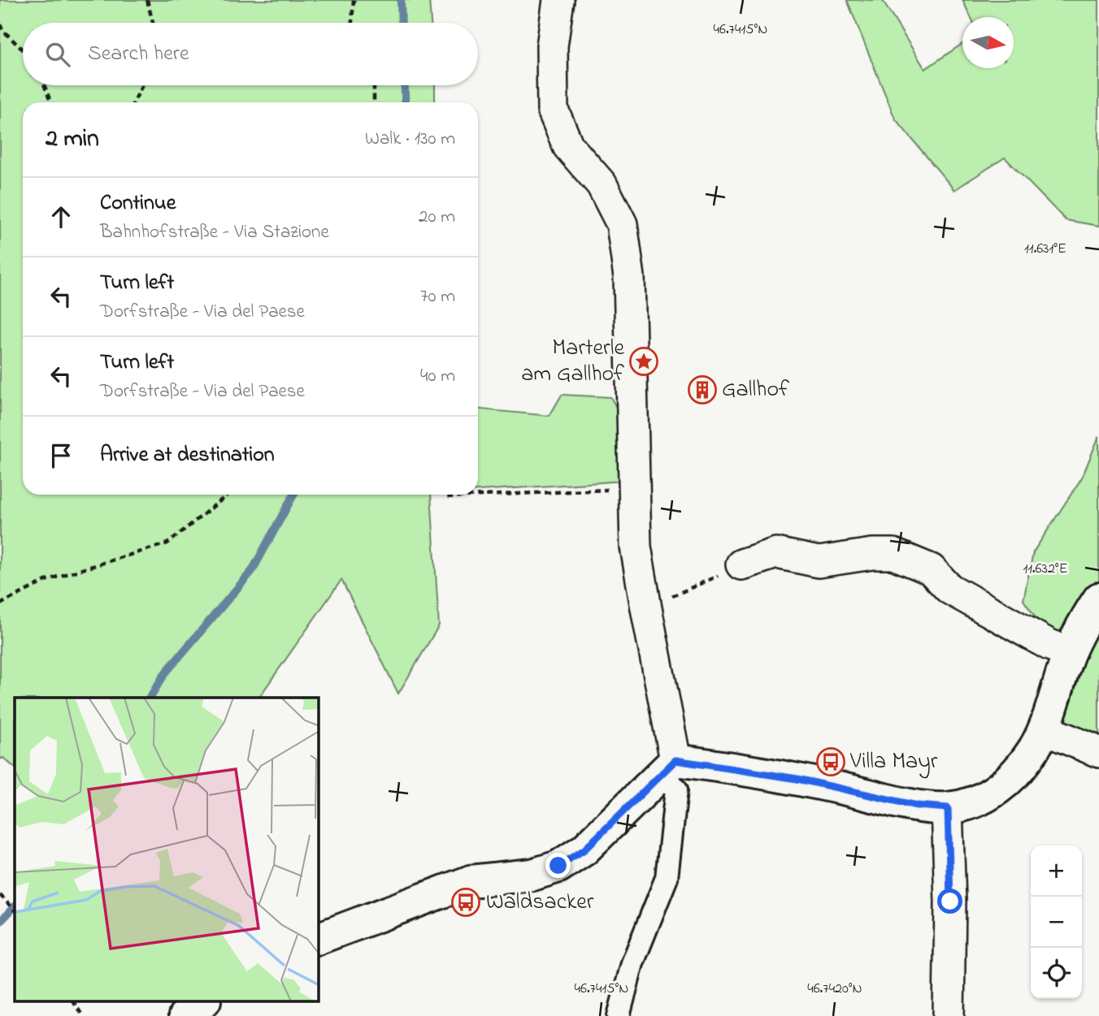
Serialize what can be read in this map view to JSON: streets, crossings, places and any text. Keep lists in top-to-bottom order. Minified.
{"places":{"place":["Marterle am Gallhof"],"building":["Gallhof"],"bus stop":["Villa Mayr","Waldsacker"]},"north":"right","page":{"search":"Search here","heading":["2 min","Walk · 130 m"],"list":[["Continue","Bahnhofstraße - Via Stazione","20 m"],["Turn left","Dorfstraße - Via del Paese","70 m"],["Turn left","Dorfstraße - Via del Paese","40 m"],"Arrive at destination"],"map_buttons":["+","−"]},"coordinates":["46.7415°N","11.631°E","11.632°E","46.7420°N"]}
